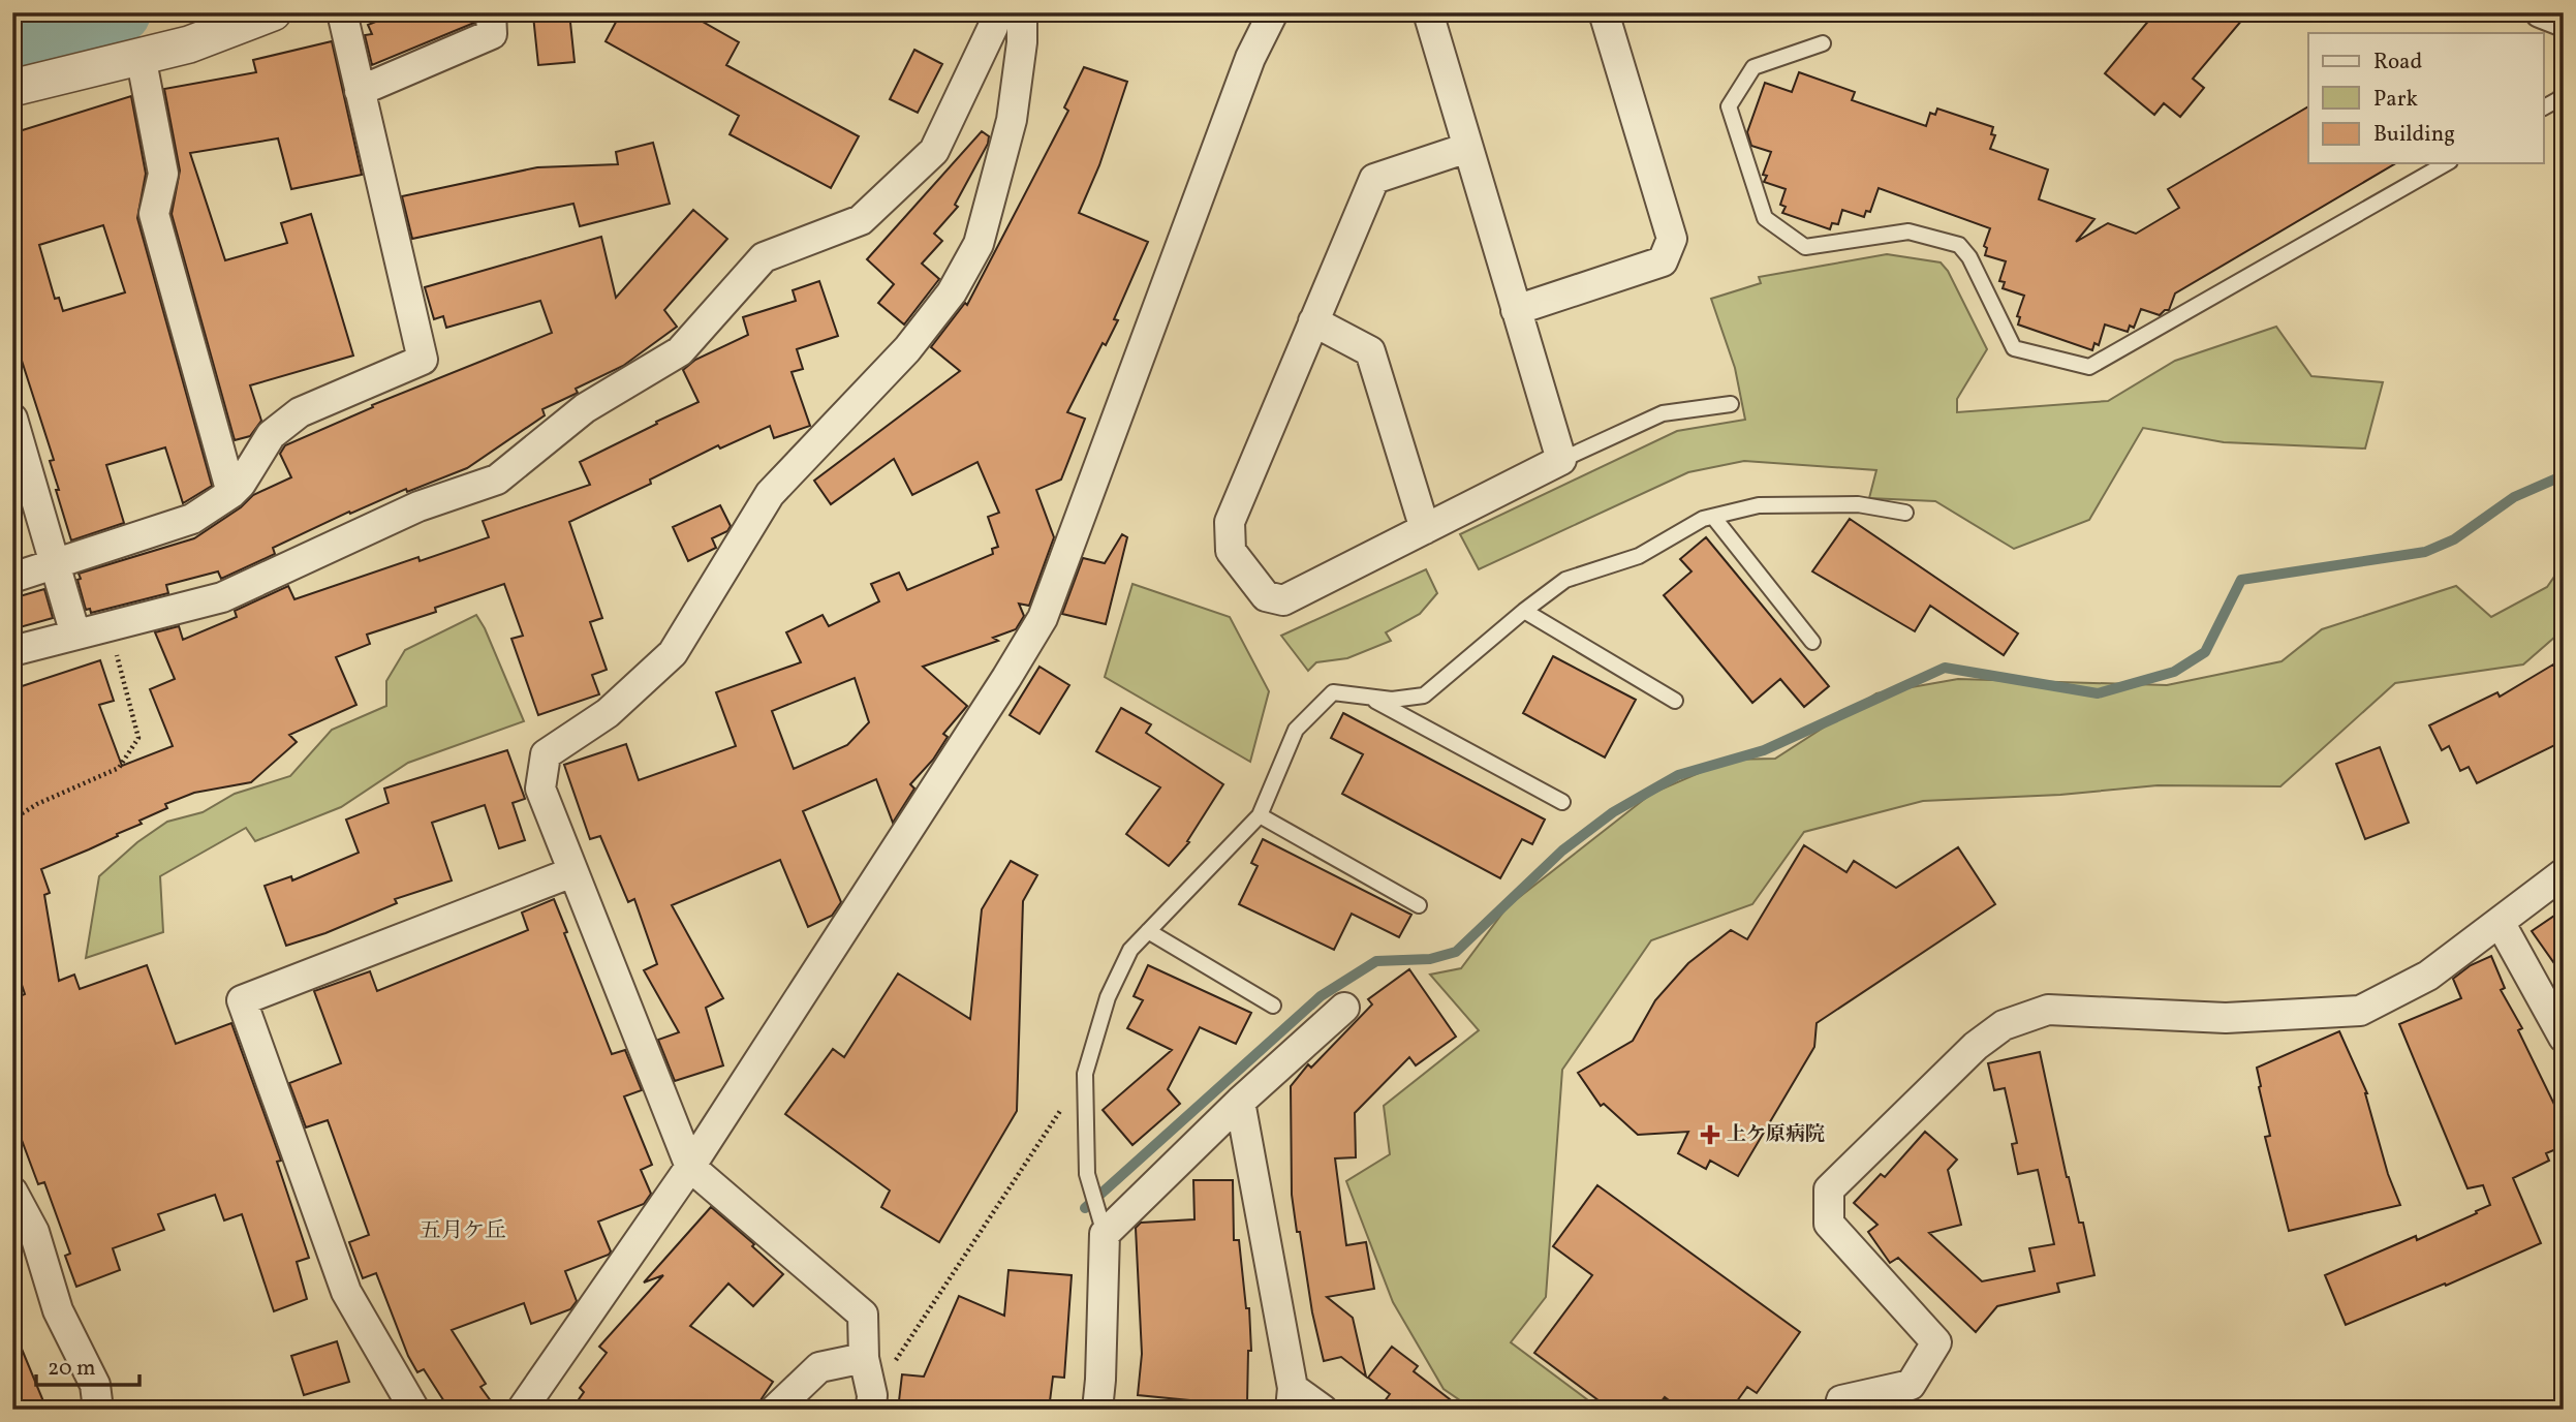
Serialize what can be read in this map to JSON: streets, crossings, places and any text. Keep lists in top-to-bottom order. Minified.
{"districts":["五月ケ丘"],"places":{"health":["上ケ原病院"]},"legend":["Road","Park","Building"],"scale_bar":"20 m"}
